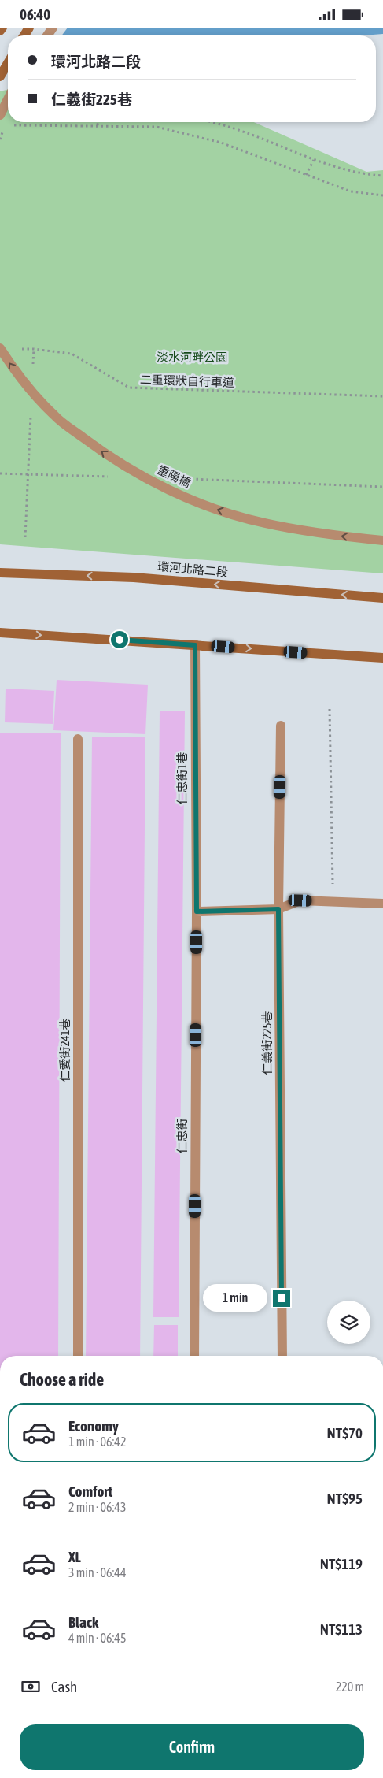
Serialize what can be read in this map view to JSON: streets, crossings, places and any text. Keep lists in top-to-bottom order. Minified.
{"streets":{"main road":["環河北路二段"],"street":["重陽橋","仁忠街1巷","仁義街225巷","仁愛街241巷","仁忠街"],"path":["二重環狀自行車道"]},"crossings":[["仁忠街1巷","仁忠街"]],"one_way":["重陽橋"],"parks":["淡水河畔公園"],"page":{"status":"06:40","banner":["環河北路二段","仁義街225巷"],"bubble":"1 min","heading":"Choose a ride","list":[{"name":"Economy","note":"1 min · 06:42","value":"NT$70"},{"name":"Comfort","note":"2 min · 06:43","value":"NT$95"},{"name":"XL","note":"3 min · 06:44","value":"NT$119"},{"name":"Black","note":"4 min · 06:45","value":"NT$113"}],"pay":["Cash","220 m"],"buttons":"Confirm"}}
